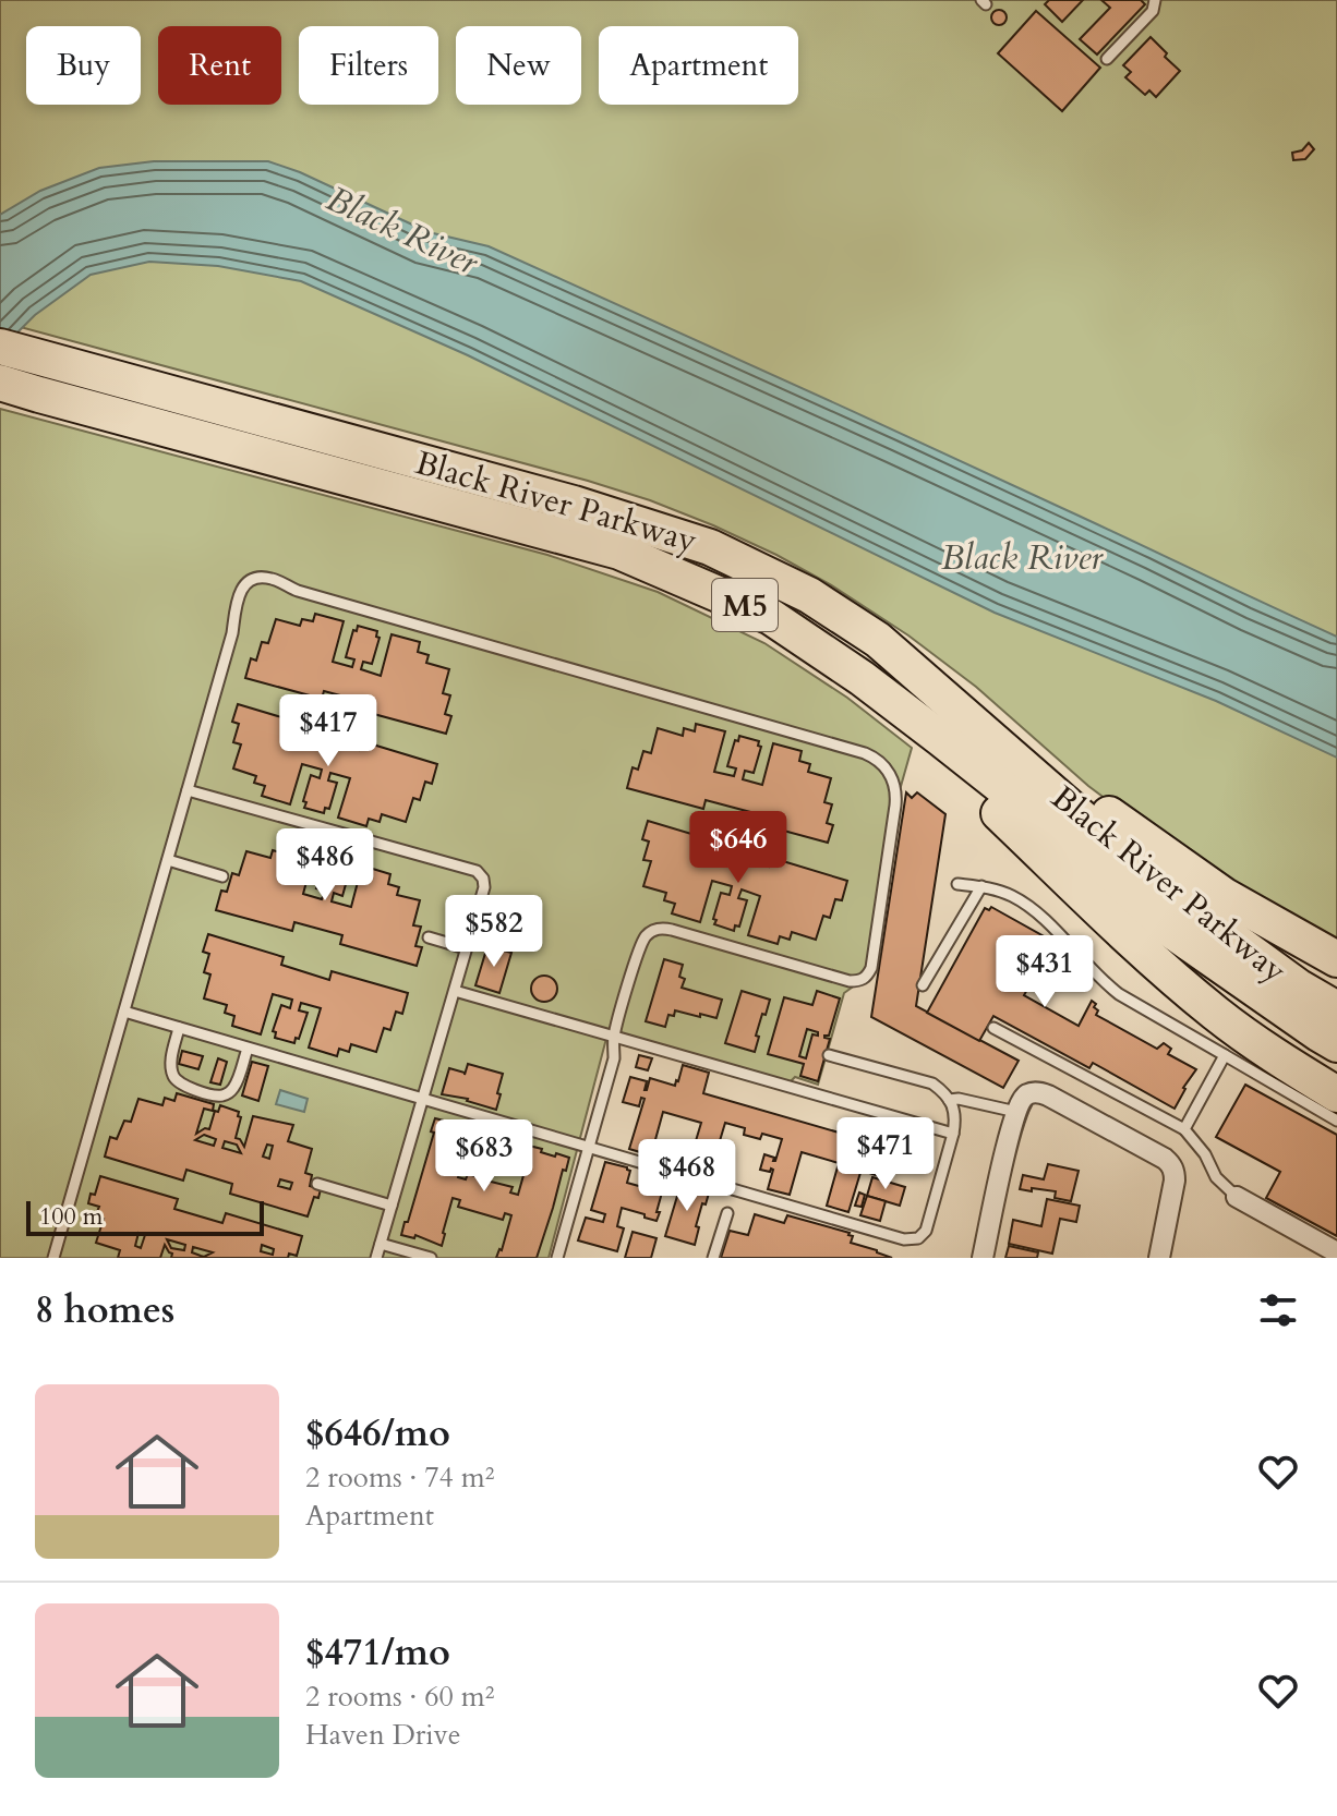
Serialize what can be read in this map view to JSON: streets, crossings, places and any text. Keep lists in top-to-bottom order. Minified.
{"streets":{"highway":["Black River Parkway","M5"]},"water":["Black River"],"scale_bar":"100 m","page":{"chip":["Buy","Rent","Filters","New","Apartment"],"price":["$417","$646","$486","$582","$431","$471","$683","$468"],"scale":"100 m","heading":"8 homes","list":[{"name":"$646/mo","note":"2 rooms · 74 m² · Apartment"},{"name":"$471/mo","note":"2 rooms · 60 m² · Haven Drive"}]}}
